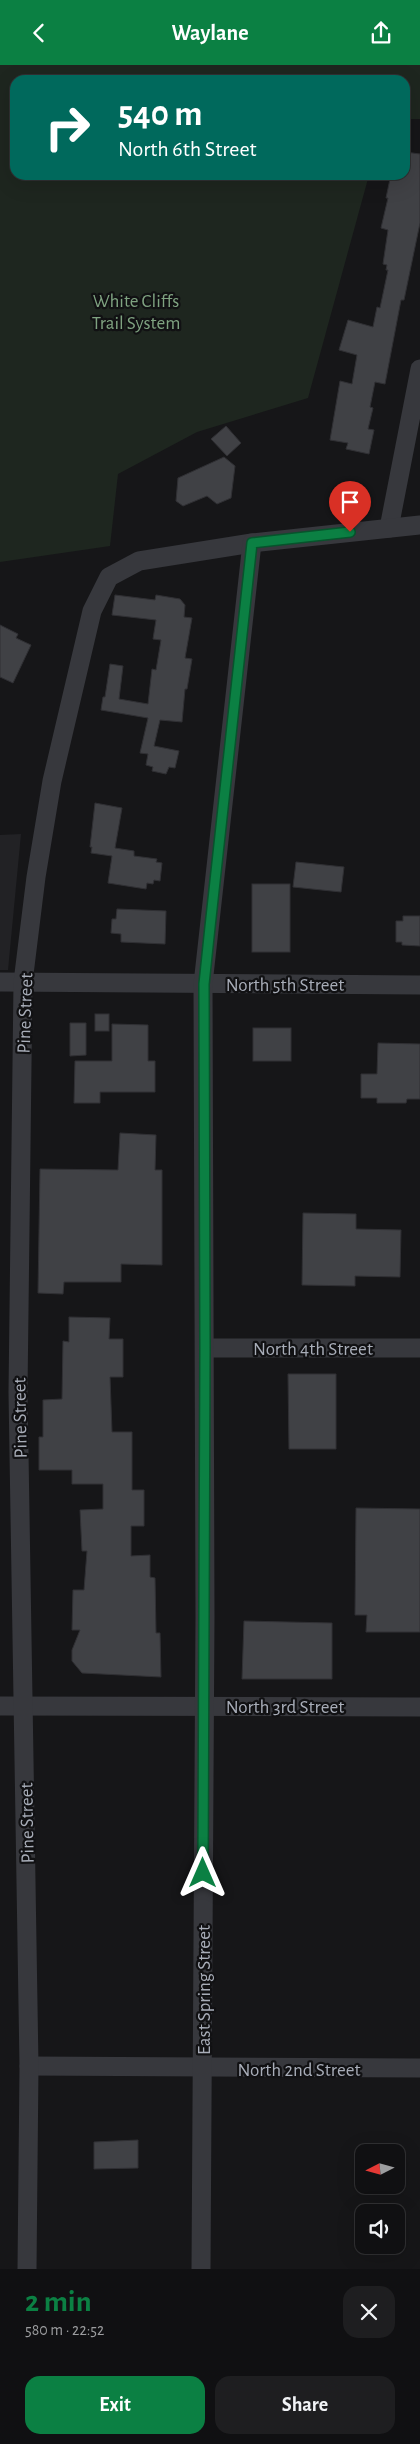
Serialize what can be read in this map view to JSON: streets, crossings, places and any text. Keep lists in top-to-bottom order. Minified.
{"streets":{"street":["North 5th Street","Pine Street","North 4th Street","North 3rd Street","East Spring Street","North 2nd Street"]},"crossings":[["North 5th Street","Pine Street"],["North 5th Street","East Spring Street"],["Pine Street","North 3rd Street"],["Pine Street","East Spring Street"],["Pine Street","North 2nd Street"],["North 4th Street","East Spring Street"],["North 3rd Street","East Spring Street"],["East Spring Street","North 2nd Street"]],"parks":["White Cliffs Trail System"],"north":"left","page":{"header":"Waylane","turn":["540 m","North 6th Street"],"heading":["2 min","580 m · 22:52"],"buttons":["Exit","Share"]}}
